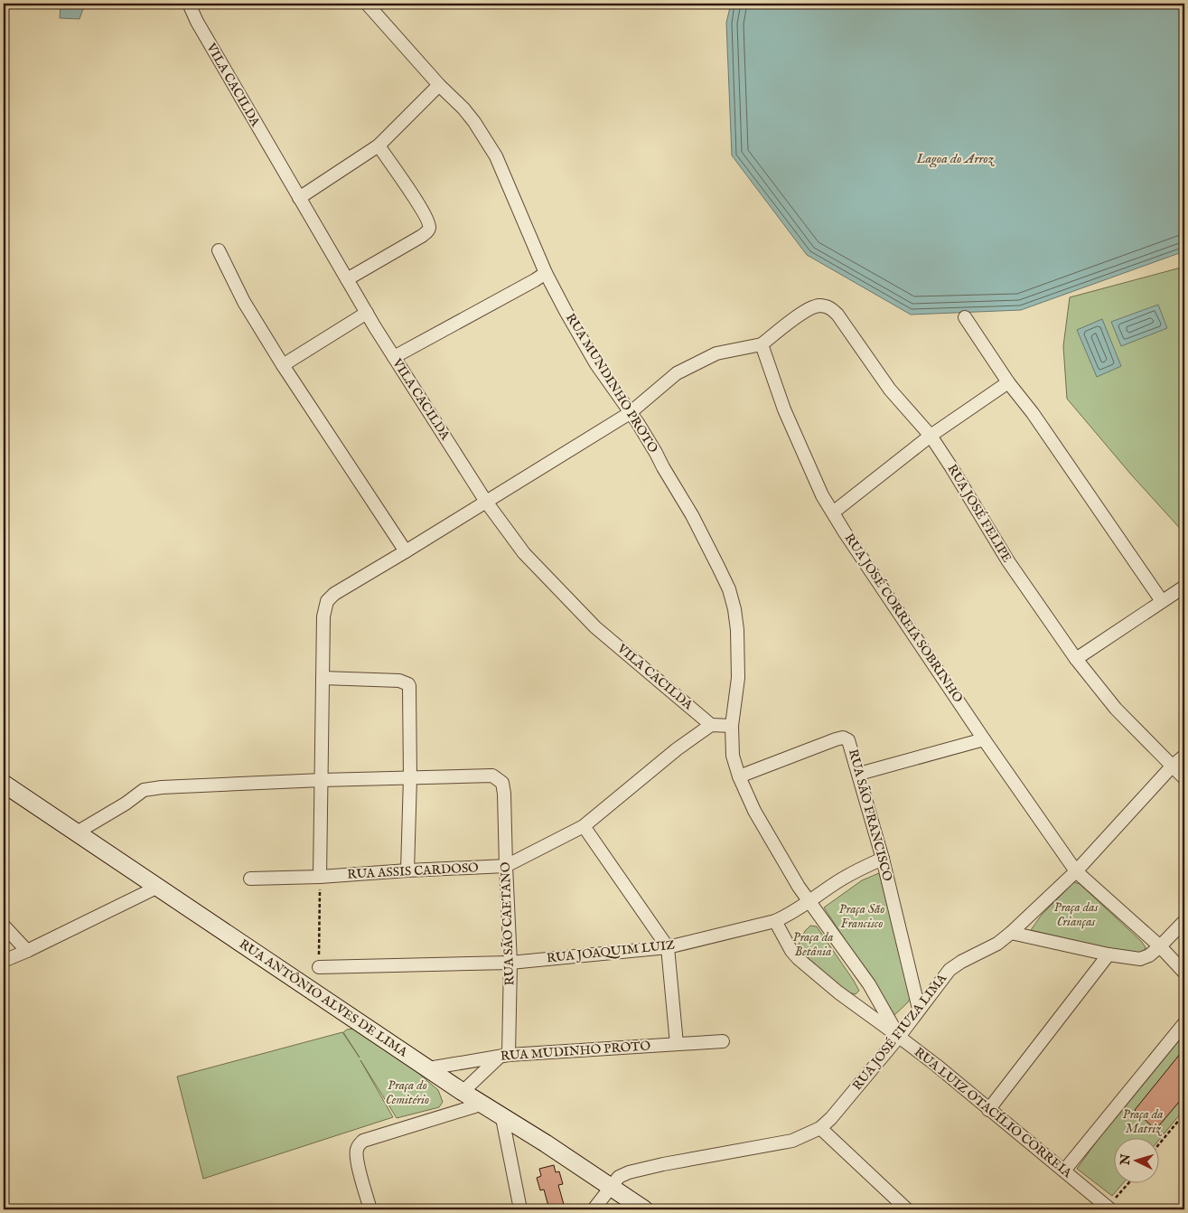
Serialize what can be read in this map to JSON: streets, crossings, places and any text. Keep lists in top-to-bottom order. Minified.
{"streets":{"main road":["RUA ANTÔNIO ALVES DE LIMA"],"street":["VILA CACILDA","RUA MUNDINHO PROTO","RUA JOSÉ FELIPE","RUA JOSÉ CORREIA SOBRINHO","RUA SÃO FRANCISCO","RUA ASSIS CARDOSO","RUA SÃO CAETANO","RUA JOAQUIM LUIZ","RUA JOSÉ FIUZA LIMA","RUA MUDINHO PROTO","RUA LUIZ OTACÍLIO CORREIA"]},"crossings":[["RUA MUNDINHO PROTO","RUA LUIZ OTACÍLIO CORREIA"],["RUA JOSÉ FELIPE","RUA JOSÉ CORREIA SOBRINHO"],["RUA JOSÉ FELIPE","RUA JOSÉ FIUZA LIMA"],["RUA JOSÉ CORREIA SOBRINHO","RUA JOSÉ FIUZA LIMA"],["RUA SÃO FRANCISCO","RUA JOAQUIM LUIZ"],["RUA SÃO FRANCISCO","RUA JOSÉ FIUZA LIMA"],["RUA SÃO FRANCISCO","RUA LUIZ OTACÍLIO CORREIA"],["RUA ASSIS CARDOSO","RUA SÃO CAETANO"],["RUA SÃO CAETANO","RUA JOAQUIM LUIZ"],["RUA SÃO CAETANO","RUA MUDINHO PROTO"],["RUA JOAQUIM LUIZ","RUA LUIZ OTACÍLIO CORREIA"],["RUA ANTÔNIO ALVES DE LIMA","RUA JOSÉ FIUZA LIMA"],["RUA ANTÔNIO ALVES DE LIMA","RUA MUDINHO PROTO"],["RUA JOSÉ FIUZA LIMA","RUA LUIZ OTACÍLIO CORREIA"]],"water":["Lagoa do Arroz"],"parks":["Praça das Crianças","Praça São Francisco","Praça da Betânia","Praça do Cemitério","Praça da Matriz"],"north":"left"}
